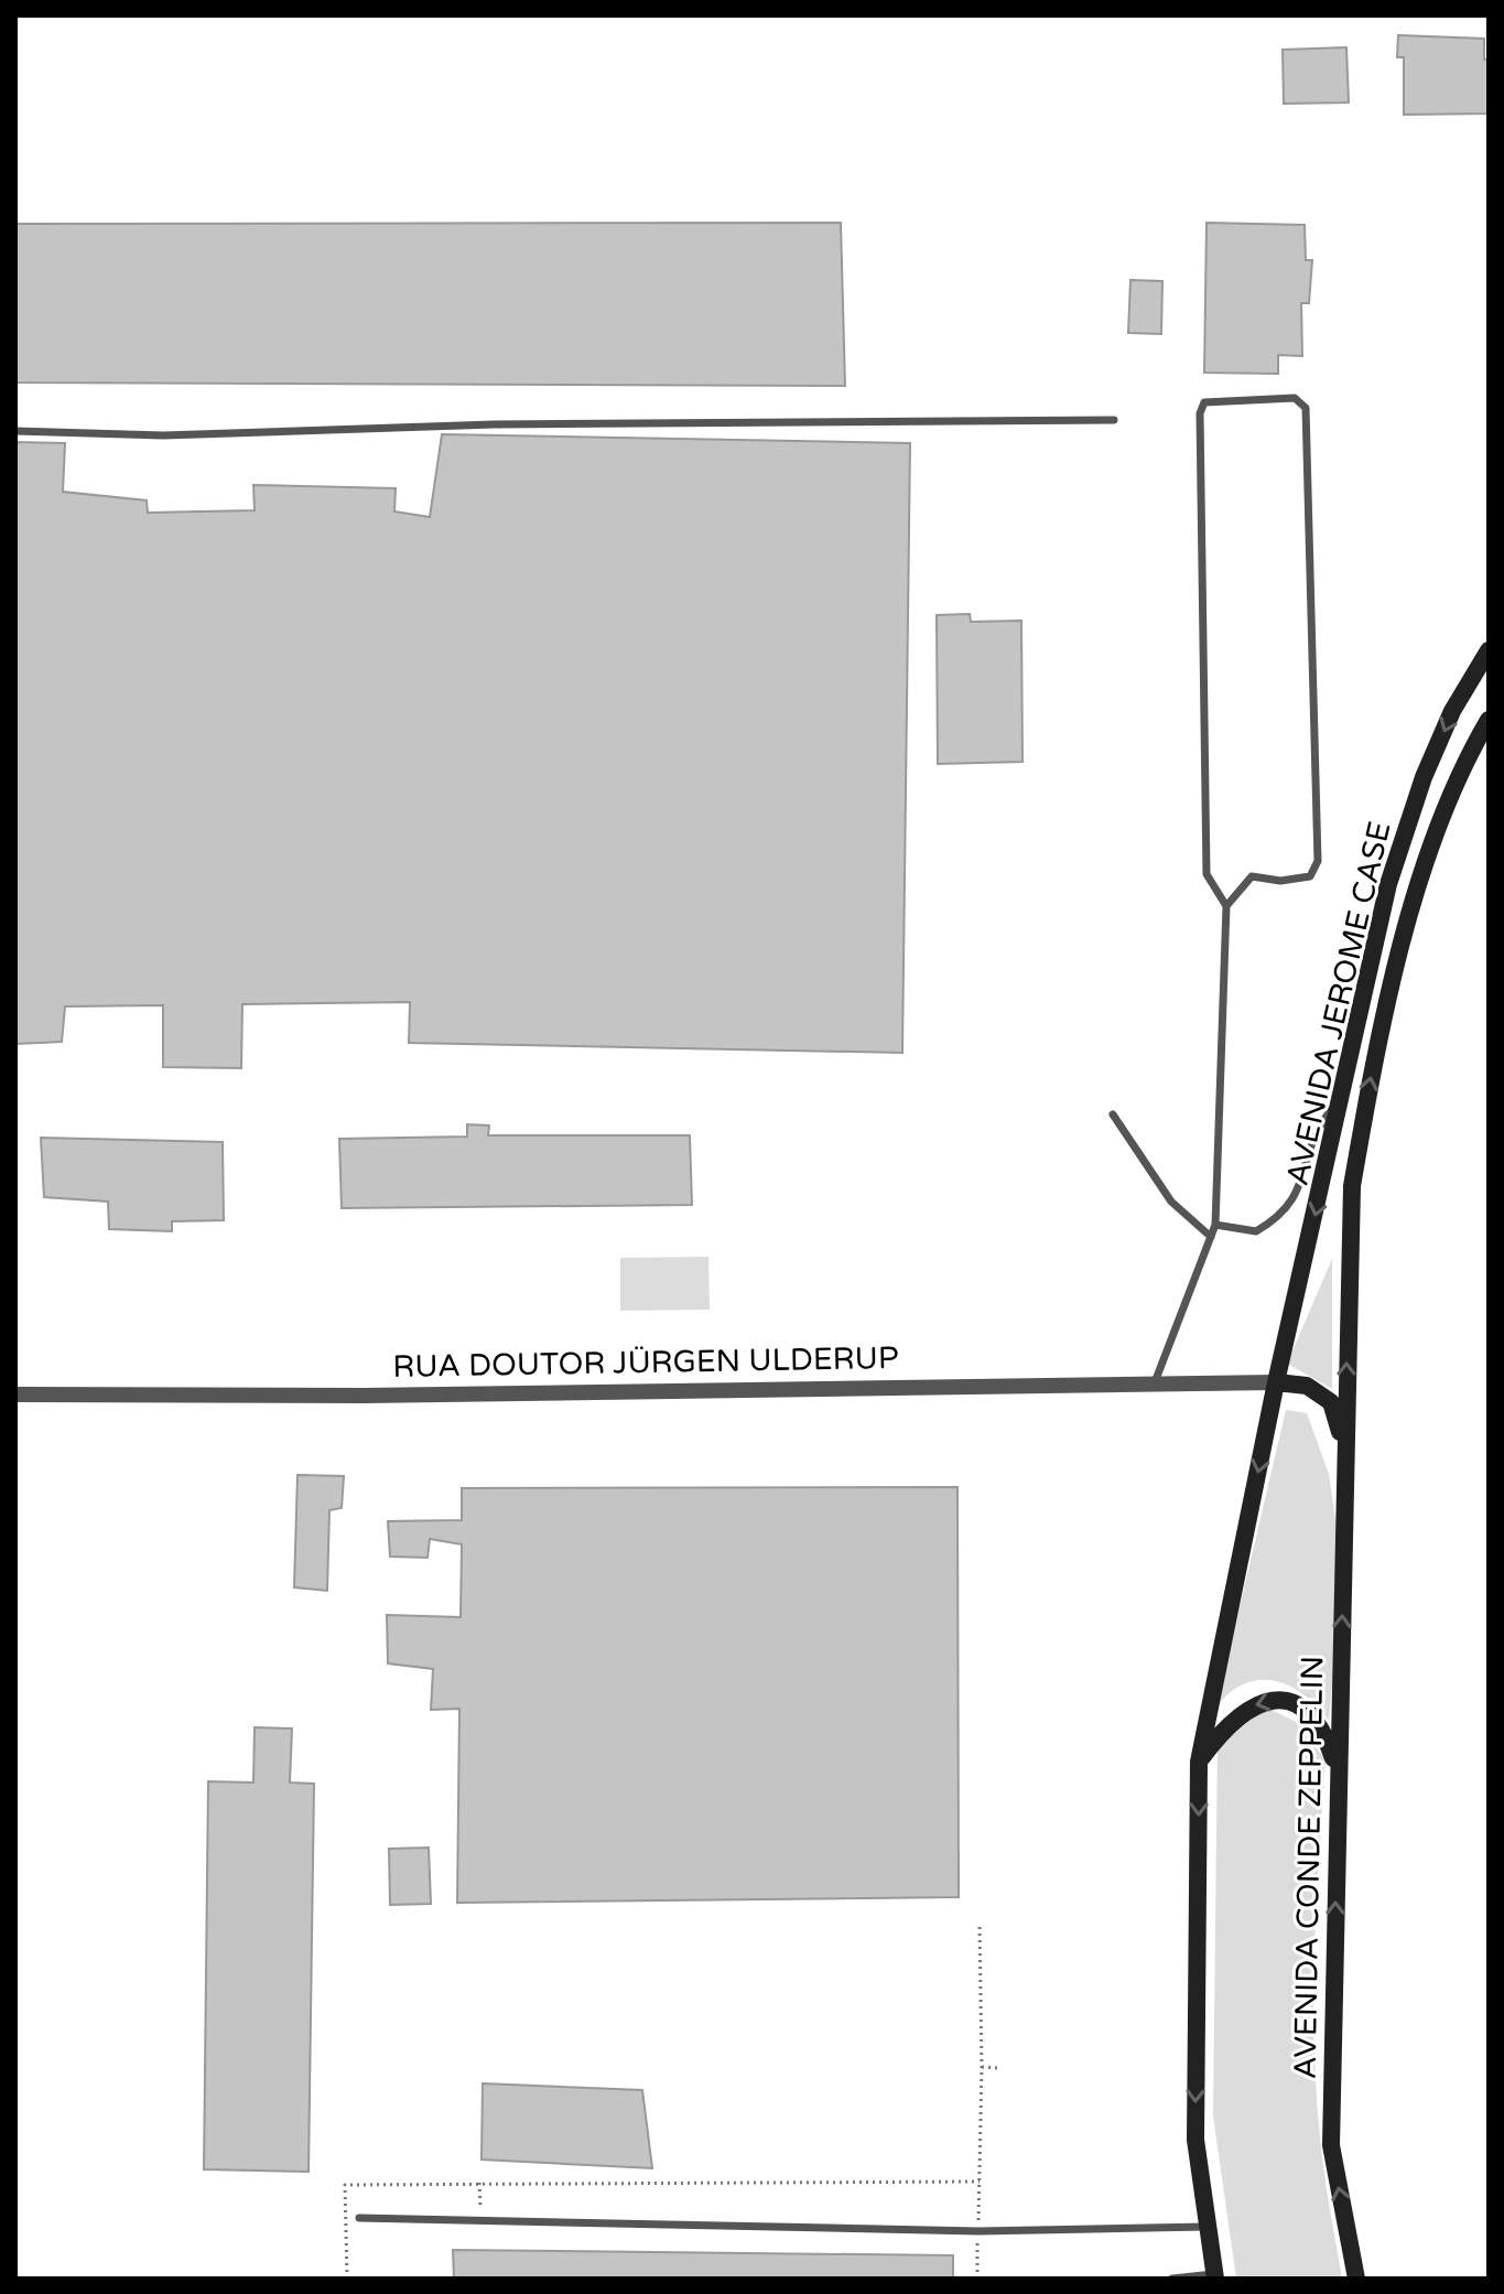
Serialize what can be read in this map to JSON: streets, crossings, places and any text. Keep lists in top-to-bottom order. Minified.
{"streets":{"main road":["AVENIDA JEROME CASE","AVENIDA CONDE ZEPPELIN"],"street":["RUA DOUTOR JÜRGEN ULDERUP"]},"crossings":[["AVENIDA JEROME CASE","RUA DOUTOR JÜRGEN ULDERUP"],["AVENIDA JEROME CASE","AVENIDA CONDE ZEPPELIN"]]}
